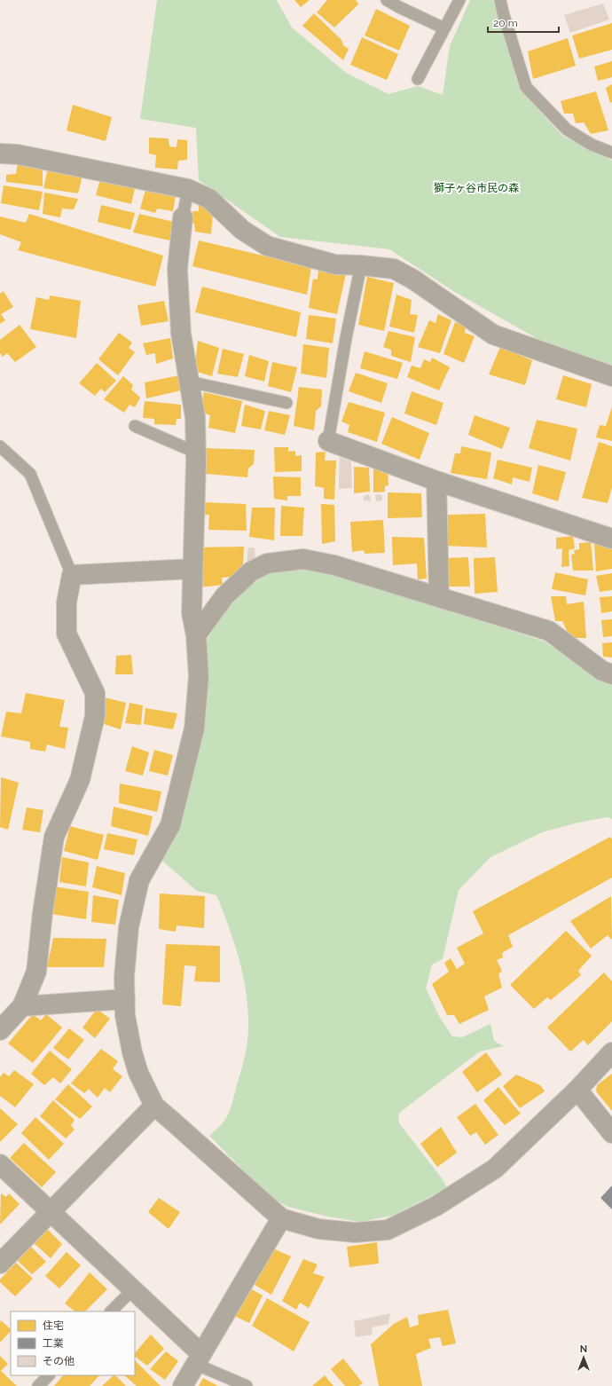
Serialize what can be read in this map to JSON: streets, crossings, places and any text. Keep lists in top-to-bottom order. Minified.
{"parks":["獅子ヶ谷市民の森"],"legend":["住宅","工業","その他"],"scale_bar":"20 m","north":"top"}
